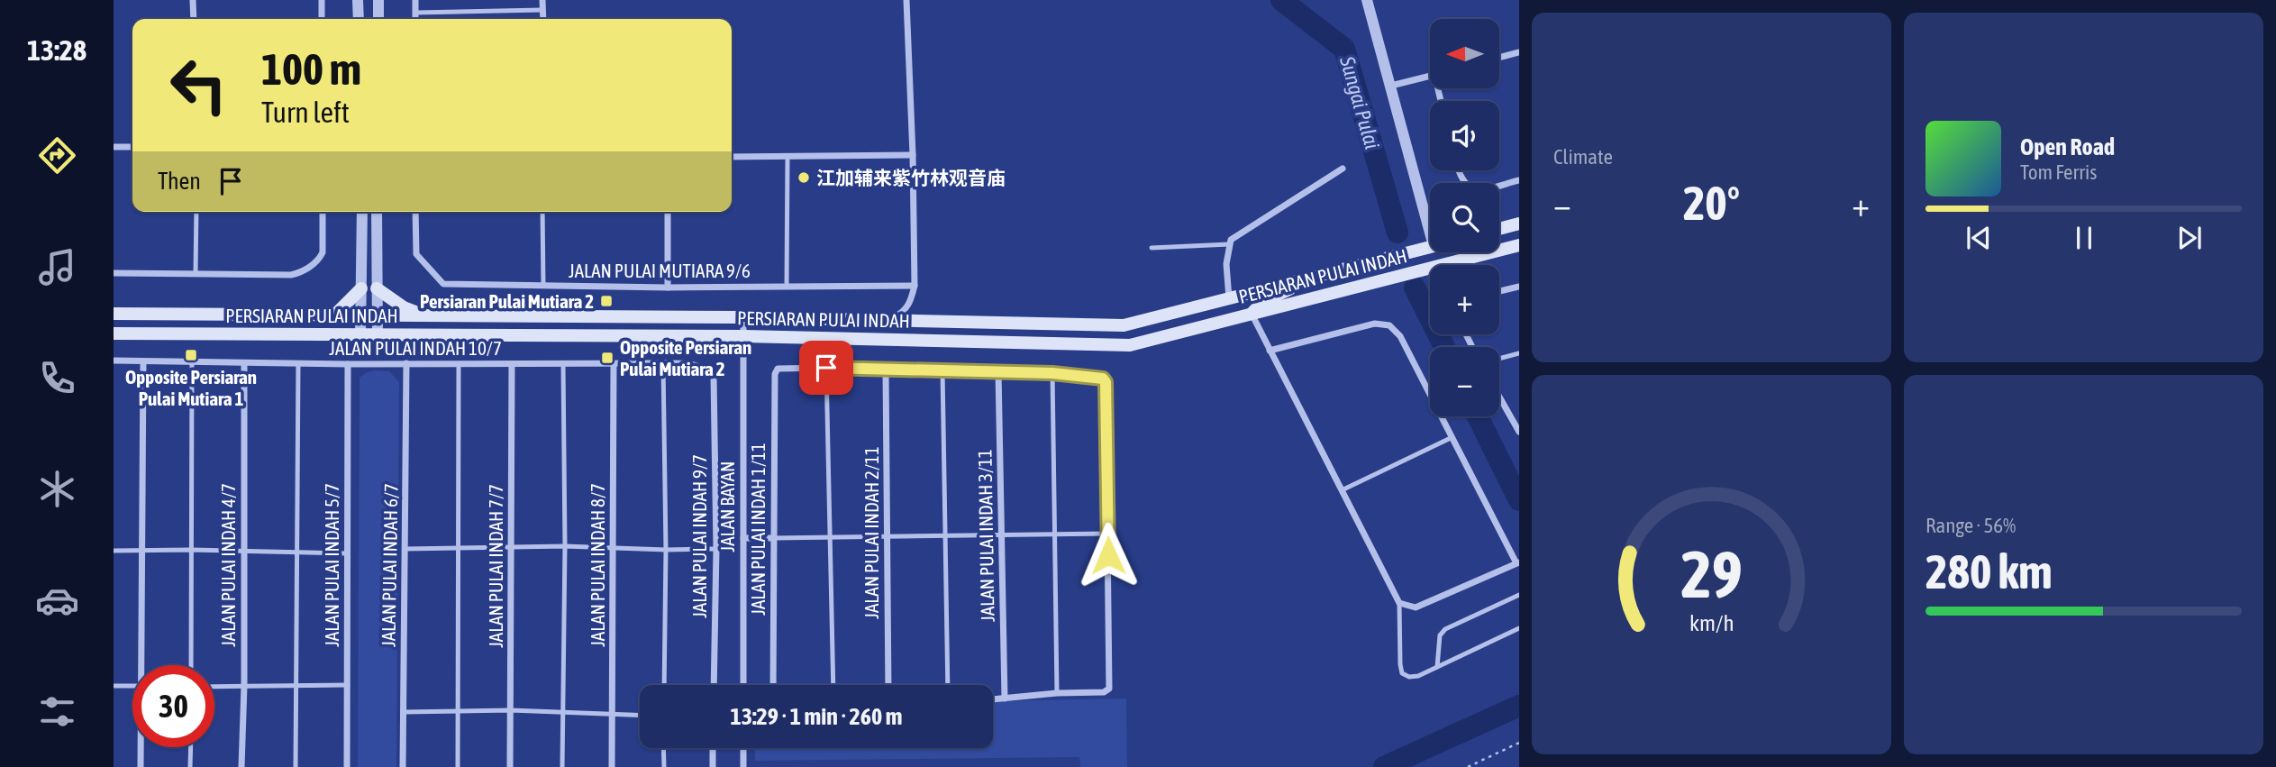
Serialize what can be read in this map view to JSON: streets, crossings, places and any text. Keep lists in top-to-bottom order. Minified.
{"streets":{"main road":["PERSIARAN PULAI INDAH"],"street":["JALAN PULAI MUTIARA 9/6","JALAN PULAI INDAH 10/7","JALAN BAYAN","JALAN PULAI INDAH 1/11","JALAN PULAI INDAH 2/11","JALAN PULAI INDAH 3/11","JALAN PULAI INDAH 9/7","JALAN PULAI INDAH 4/7","JALAN PULAI INDAH 5/7","JALAN PULAI INDAH 6/7","JALAN PULAI INDAH 8/7","JALAN PULAI INDAH 7/7"]},"crossings":[["PERSIARAN PULAI INDAH","JALAN BAYAN"],["JALAN PULAI INDAH 10/7","JALAN PULAI INDAH 9/7"],["JALAN PULAI INDAH 10/7","JALAN PULAI INDAH 4/7"],["JALAN PULAI INDAH 10/7","JALAN PULAI INDAH 5/7"],["JALAN PULAI INDAH 10/7","JALAN PULAI INDAH 6/7"],["JALAN PULAI INDAH 10/7","JALAN PULAI INDAH 8/7"],["JALAN PULAI INDAH 10/7","JALAN PULAI INDAH 7/7"]],"water":["Sungai Pulai"],"places":{"other":["江加辅来紫竹林观音庙"],"transit":["Persiaran Pulai Mutiara 2","Opposite Persiaran Pulai Mutiara 1","Opposite Persiaran Pulai Mutiara 2"]},"north":"left","page":{"tabs":"13:28","tile":["Climate",["Range · 56%","280 km"]],"map_buttons":["+","−"],"turn":["100 m","Turn left"],"song":["Open Road","Tom Ferris"],"then":"Then","heat":["−","20°","+"],"limit":"30","trip":"13:29 · 1 min · 260 m","gauge":["29","km/h"]}}
